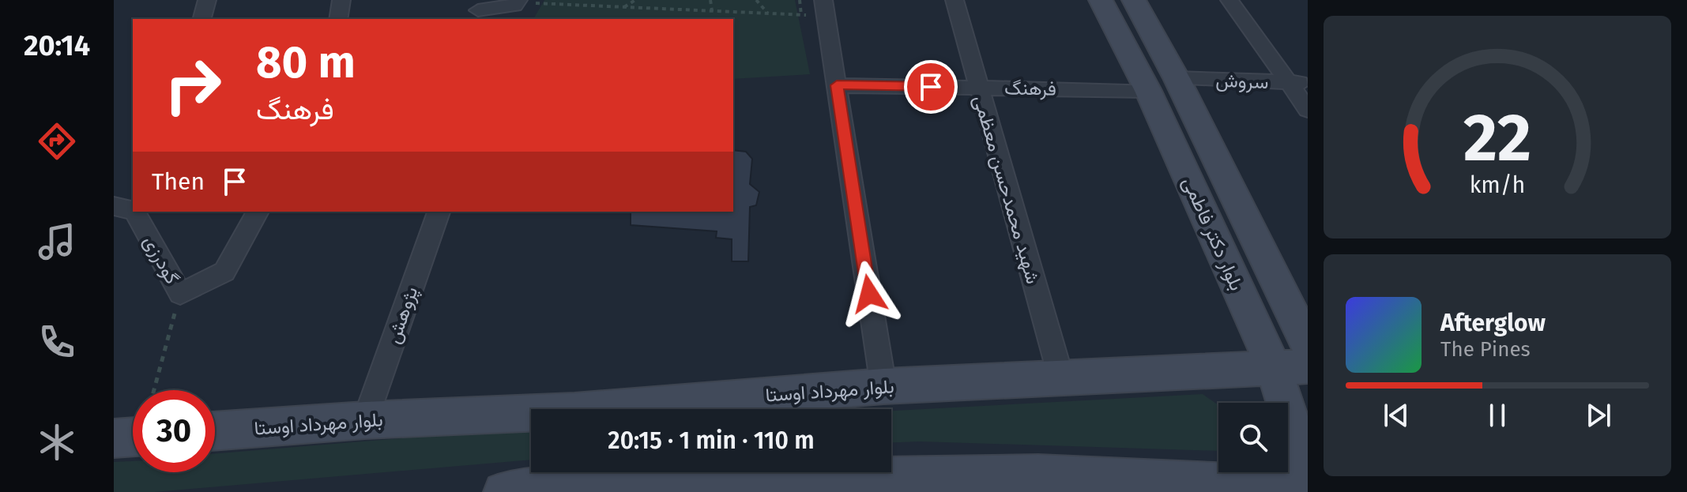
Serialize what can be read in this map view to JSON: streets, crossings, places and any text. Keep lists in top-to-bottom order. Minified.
{"streets":{"main road":["بلوار دکتر فاطمی","بلوار مهرداد اوستا"],"street":["سروش","فرهنگ","شهید محمدحسن معظمی","گودرزی","پژوهش"]},"crossings":[["سروش","بلوار دکتر فاطمی"],["فرهنگ","شهید محمدحسن معظمی"],["فرهنگ","بلوار دکتر فاطمی"],["شهید محمدحسن معظمی","بلوار مهرداد اوستا"],["بلوار دکتر فاطمی","بلوار مهرداد اوستا"],["پژوهش","بلوار مهرداد اوستا"]],"page":{"tabs":"20:14","turn":["80 m","فرهنگ"],"then":"Then","song":["Afterglow","The Pines"],"limit":"30","trip":"20:15 · 1 min · 110 m","gauge":["22","km/h"]}}
